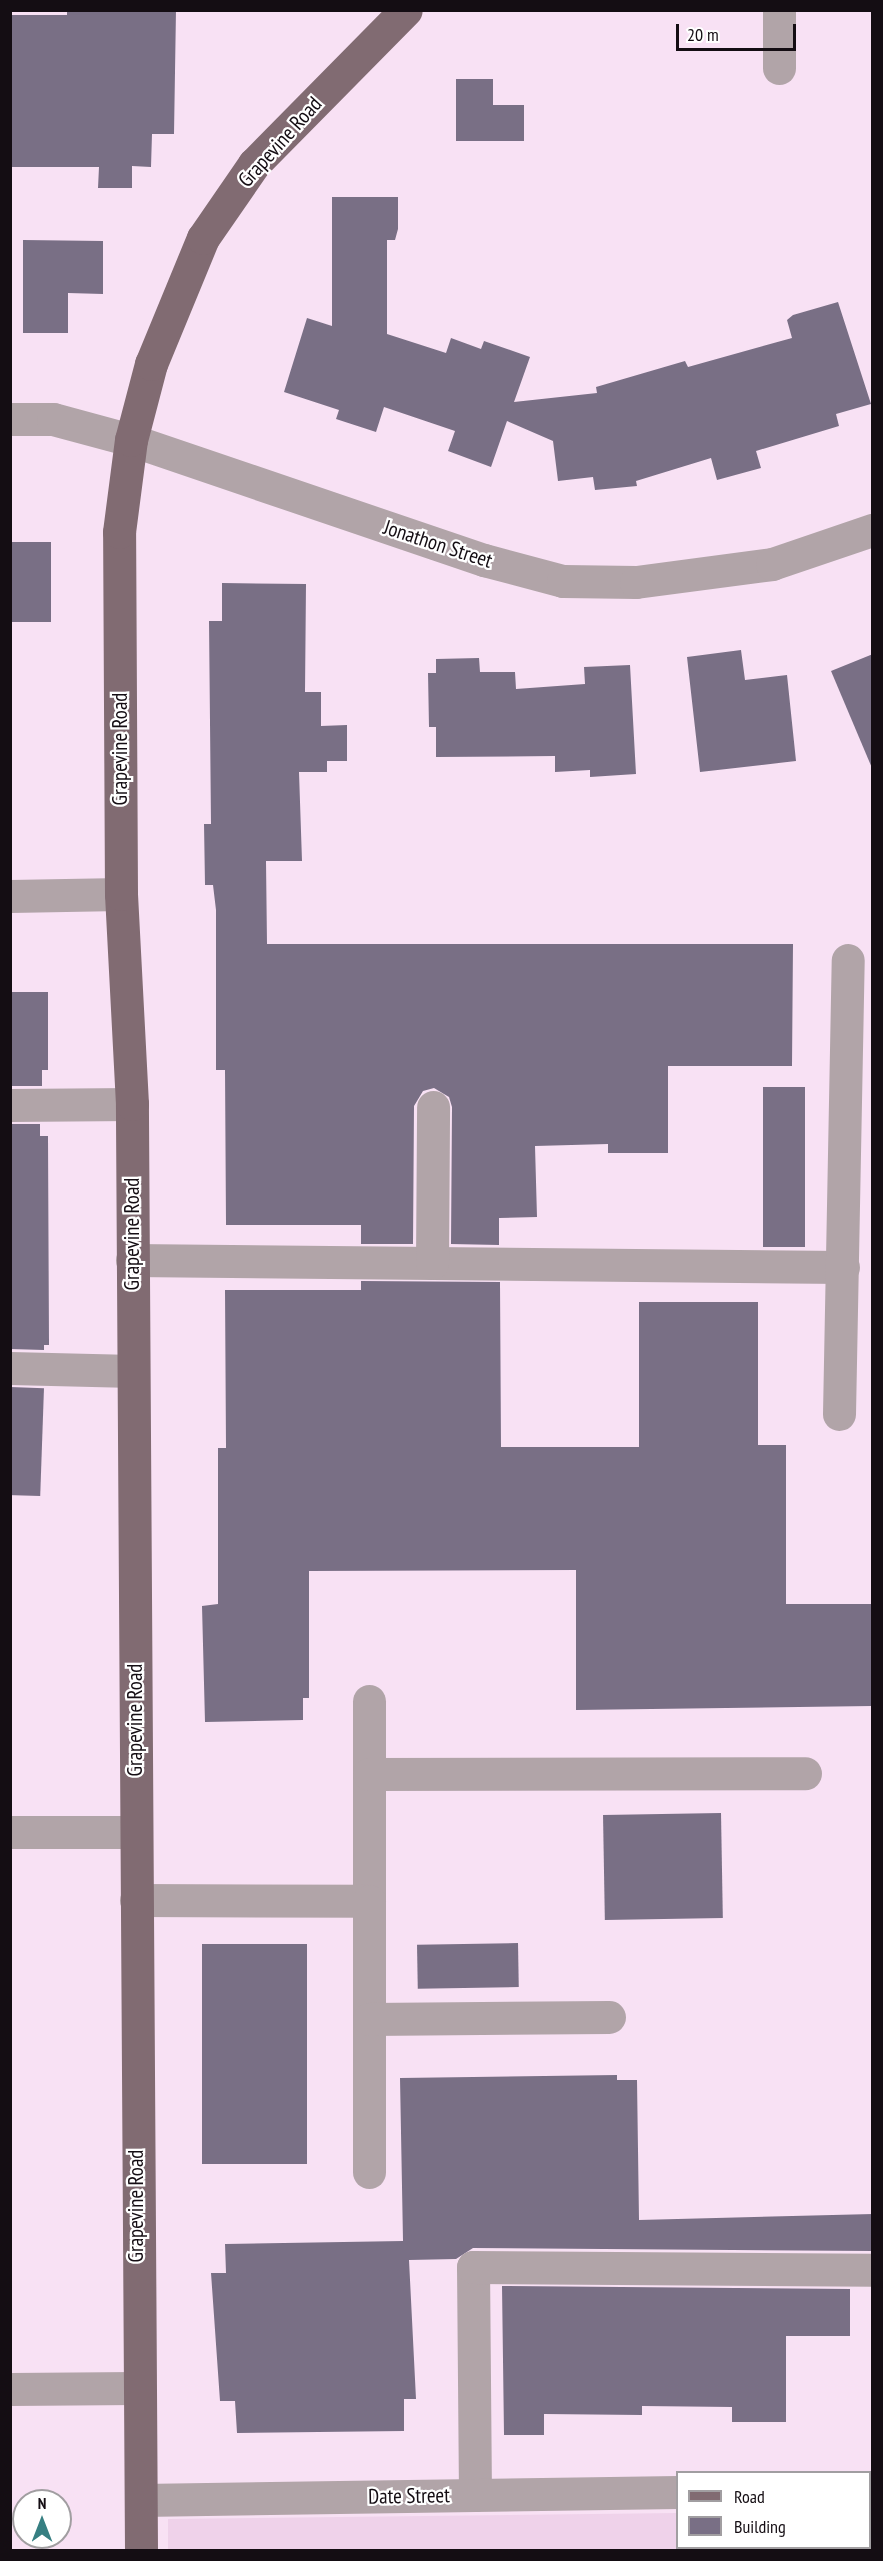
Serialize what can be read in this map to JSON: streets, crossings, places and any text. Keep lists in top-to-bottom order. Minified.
{"streets":{"main road":["Grapevine Road"],"street":["Jonathon Street","Date Street"]},"crossings":[["Grapevine Road","Jonathon Street"],["Grapevine Road","Date Street"]],"legend":["Road","Building"],"scale_bar":"20 m","north":"top"}
